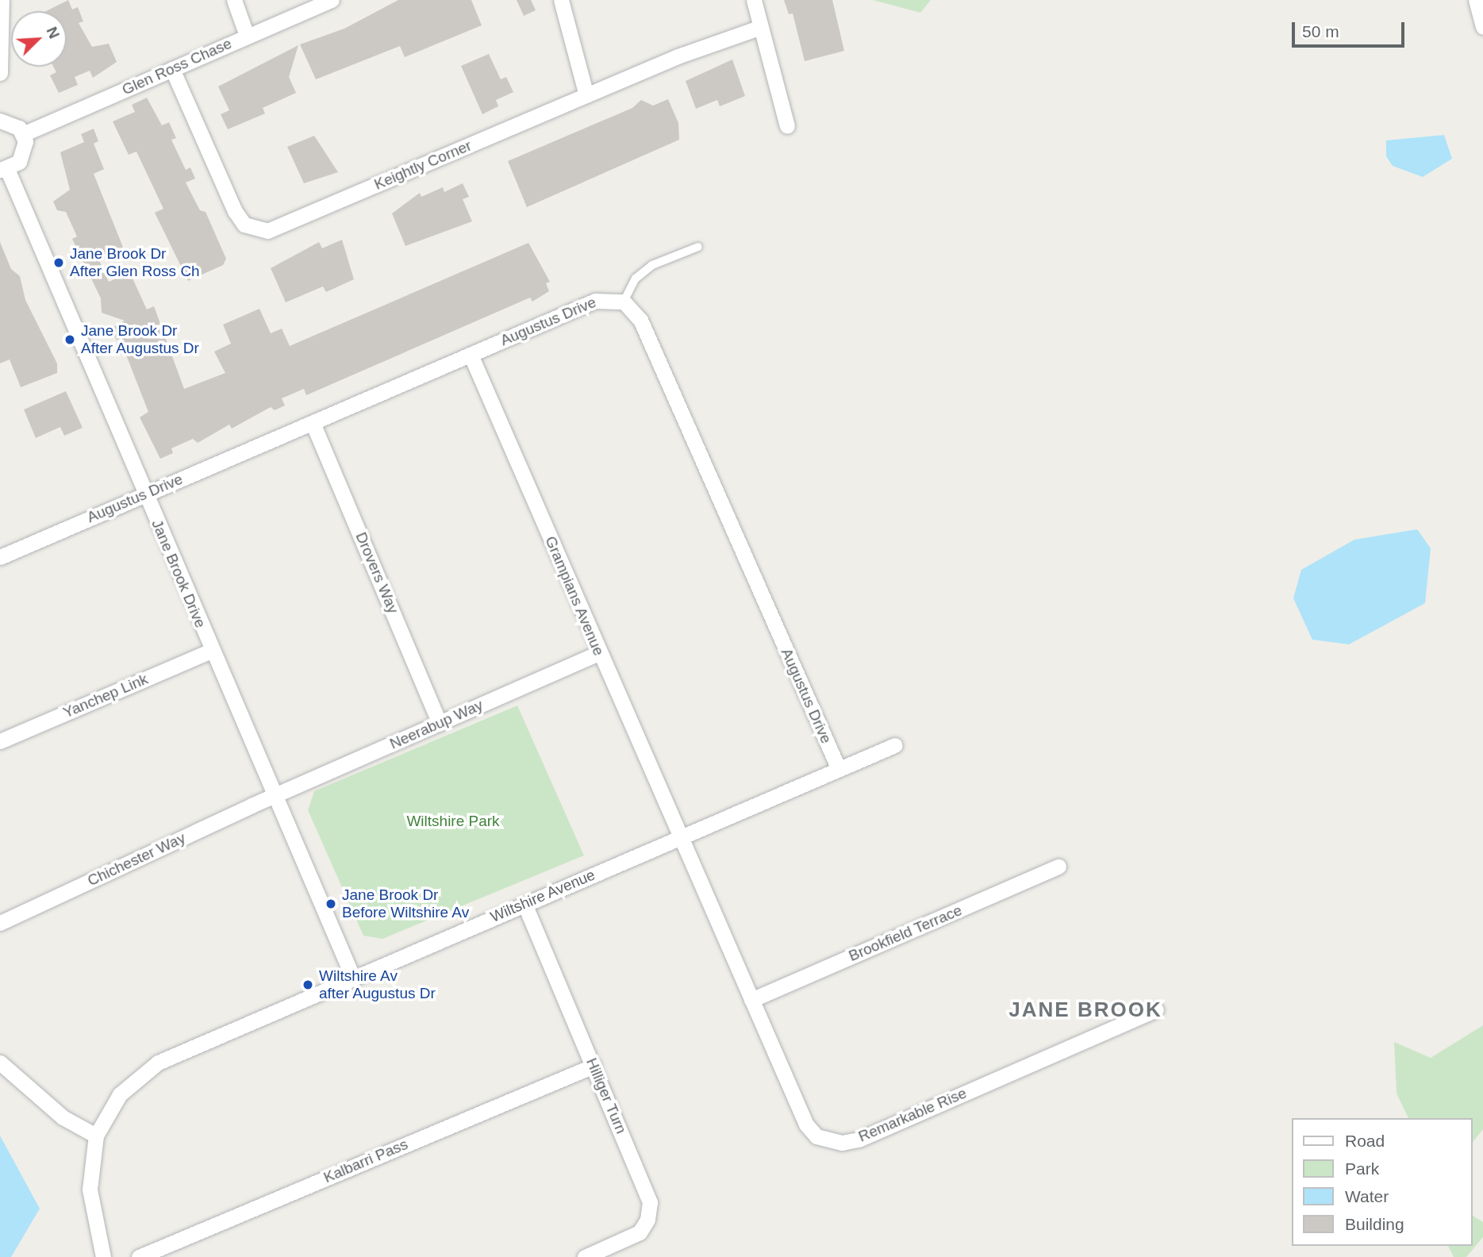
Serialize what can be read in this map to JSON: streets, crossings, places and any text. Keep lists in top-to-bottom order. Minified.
{"streets":{"street":["Glen Ross Chase","Keightly Corner","Augustus Drive","Drovers Way","Jane Brook Drive","Grampians Avenue","Yanchep Link","Neerabup Way","Chichester Way","Wiltshire Avenue","Brookfield Terrace","Hilliger Turn","Remarkable Rise","Kalbarri Pass"]},"crossings":[["Glen Ross Chase","Keightly Corner"],["Glen Ross Chase","Jane Brook Drive"],["Augustus Drive","Drovers Way"],["Augustus Drive","Jane Brook Drive"],["Augustus Drive","Grampians Avenue"],["Augustus Drive","Wiltshire Avenue"],["Drovers Way","Neerabup Way"],["Jane Brook Drive","Yanchep Link"],["Jane Brook Drive","Neerabup Way"],["Jane Brook Drive","Chichester Way"],["Jane Brook Drive","Wiltshire Avenue"],["Grampians Avenue","Neerabup Way"],["Grampians Avenue","Wiltshire Avenue"],["Grampians Avenue","Remarkable Rise"],["Neerabup Way","Chichester Way"],["Wiltshire Avenue","Hilliger Turn"],["Wiltshire Avenue","Remarkable Rise"],["Brookfield Terrace","Remarkable Rise"],["Hilliger Turn","Kalbarri Pass"]],"districts":["JANE BROOK"],"parks":["Wiltshire Park"],"places":["Jane Brook Dr After Glen Ross Ch","Jane Brook Dr After Augustus Dr","Jane Brook Dr Before Wiltshire Av","Wiltshire Av after Augustus Dr"],"legend":["Road","Park","Water","Building"],"scale_bar":"50 m","north":"top right"}
